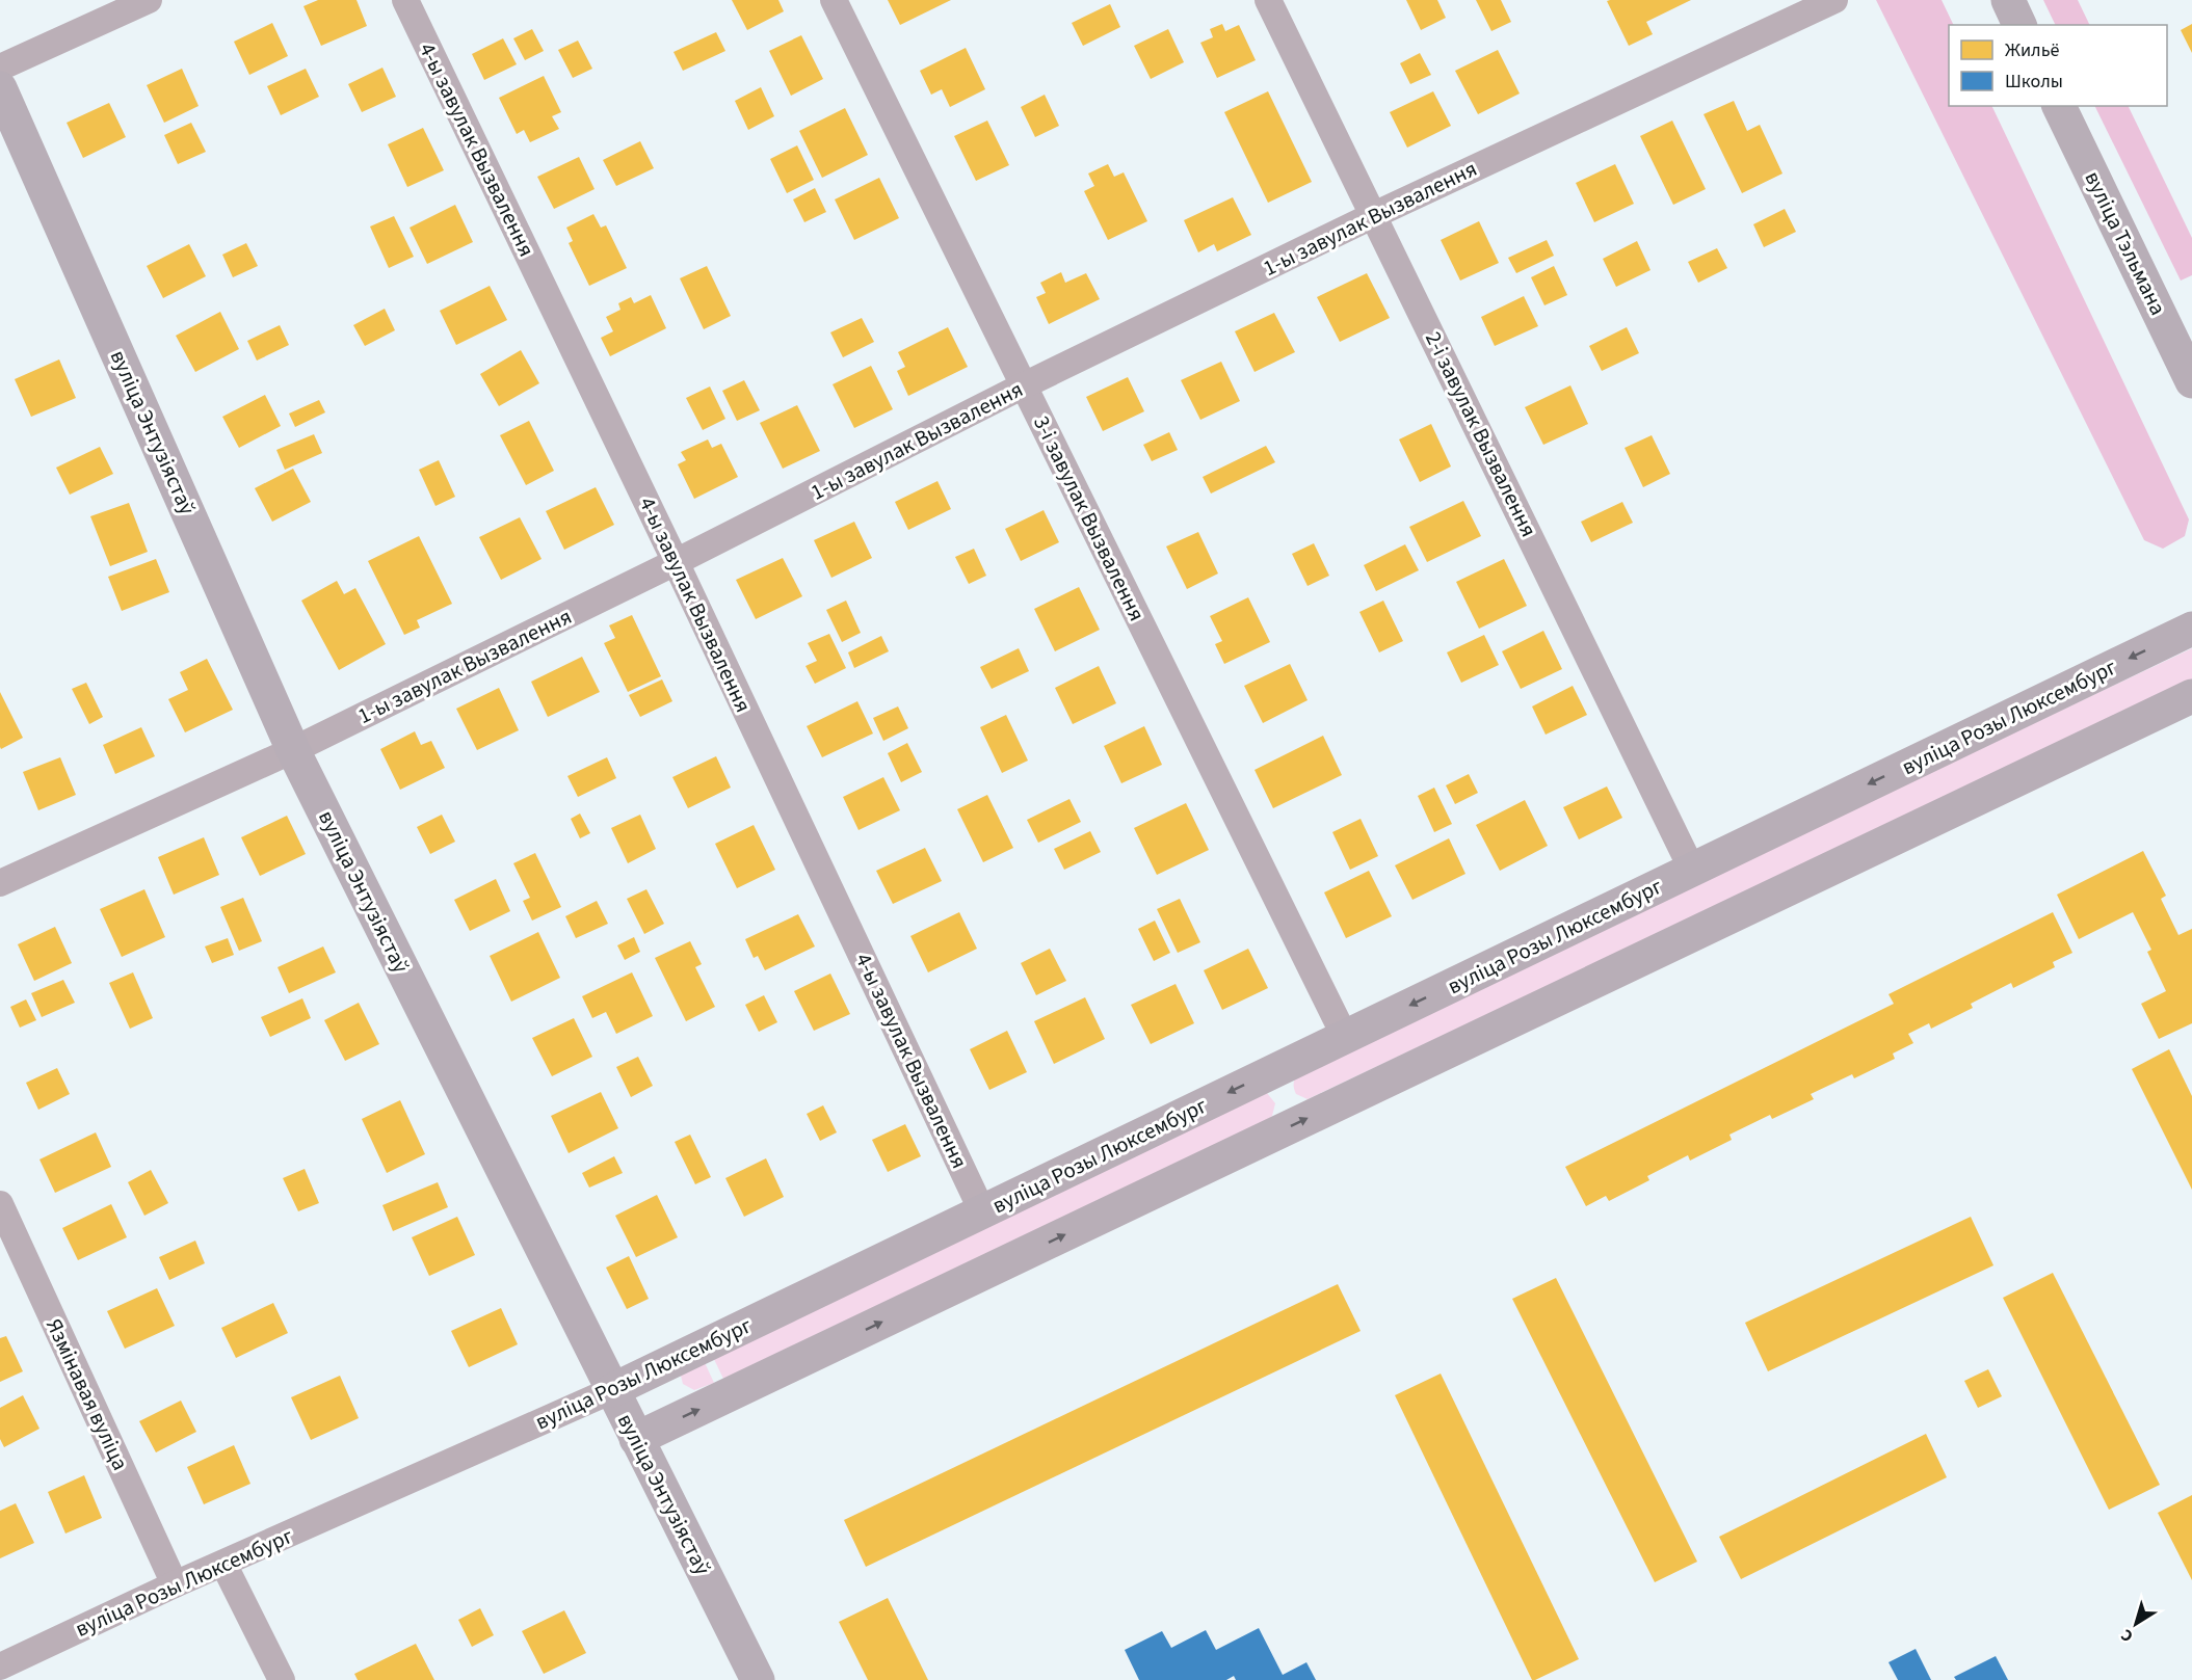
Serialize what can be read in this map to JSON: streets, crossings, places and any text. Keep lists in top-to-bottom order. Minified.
{"streets":{"main road":["вуліца Тэльмана","вуліца Энтузіястаў","вуліца Розы Люксембург"],"street":["4-ы завулак Вызвалення","1-ы завулак Вызвалення","2-і завулак Вызвалення","3-і завулак Вызвалення","Язмінавая вуліца"]},"crossings":[["4-ы завулак Вызвалення","1-ы завулак Вызвалення"],["4-ы завулак Вызвалення","вуліца Розы Люксембург"],["1-ы завулак Вызвалення","вуліца Энтузіястаў"],["1-ы завулак Вызвалення","2-і завулак Вызвалення"],["1-ы завулак Вызвалення","3-і завулак Вызвалення"],["вуліца Энтузіястаў","вуліца Розы Люксембург"],["2-і завулак Вызвалення","вуліца Розы Люксембург"],["3-і завулак Вызвалення","вуліца Розы Люксембург"],["вуліца Розы Люксембург","Язмінавая вуліца"]],"legend":["Жильё","Школы"],"north":"bottom left"}
